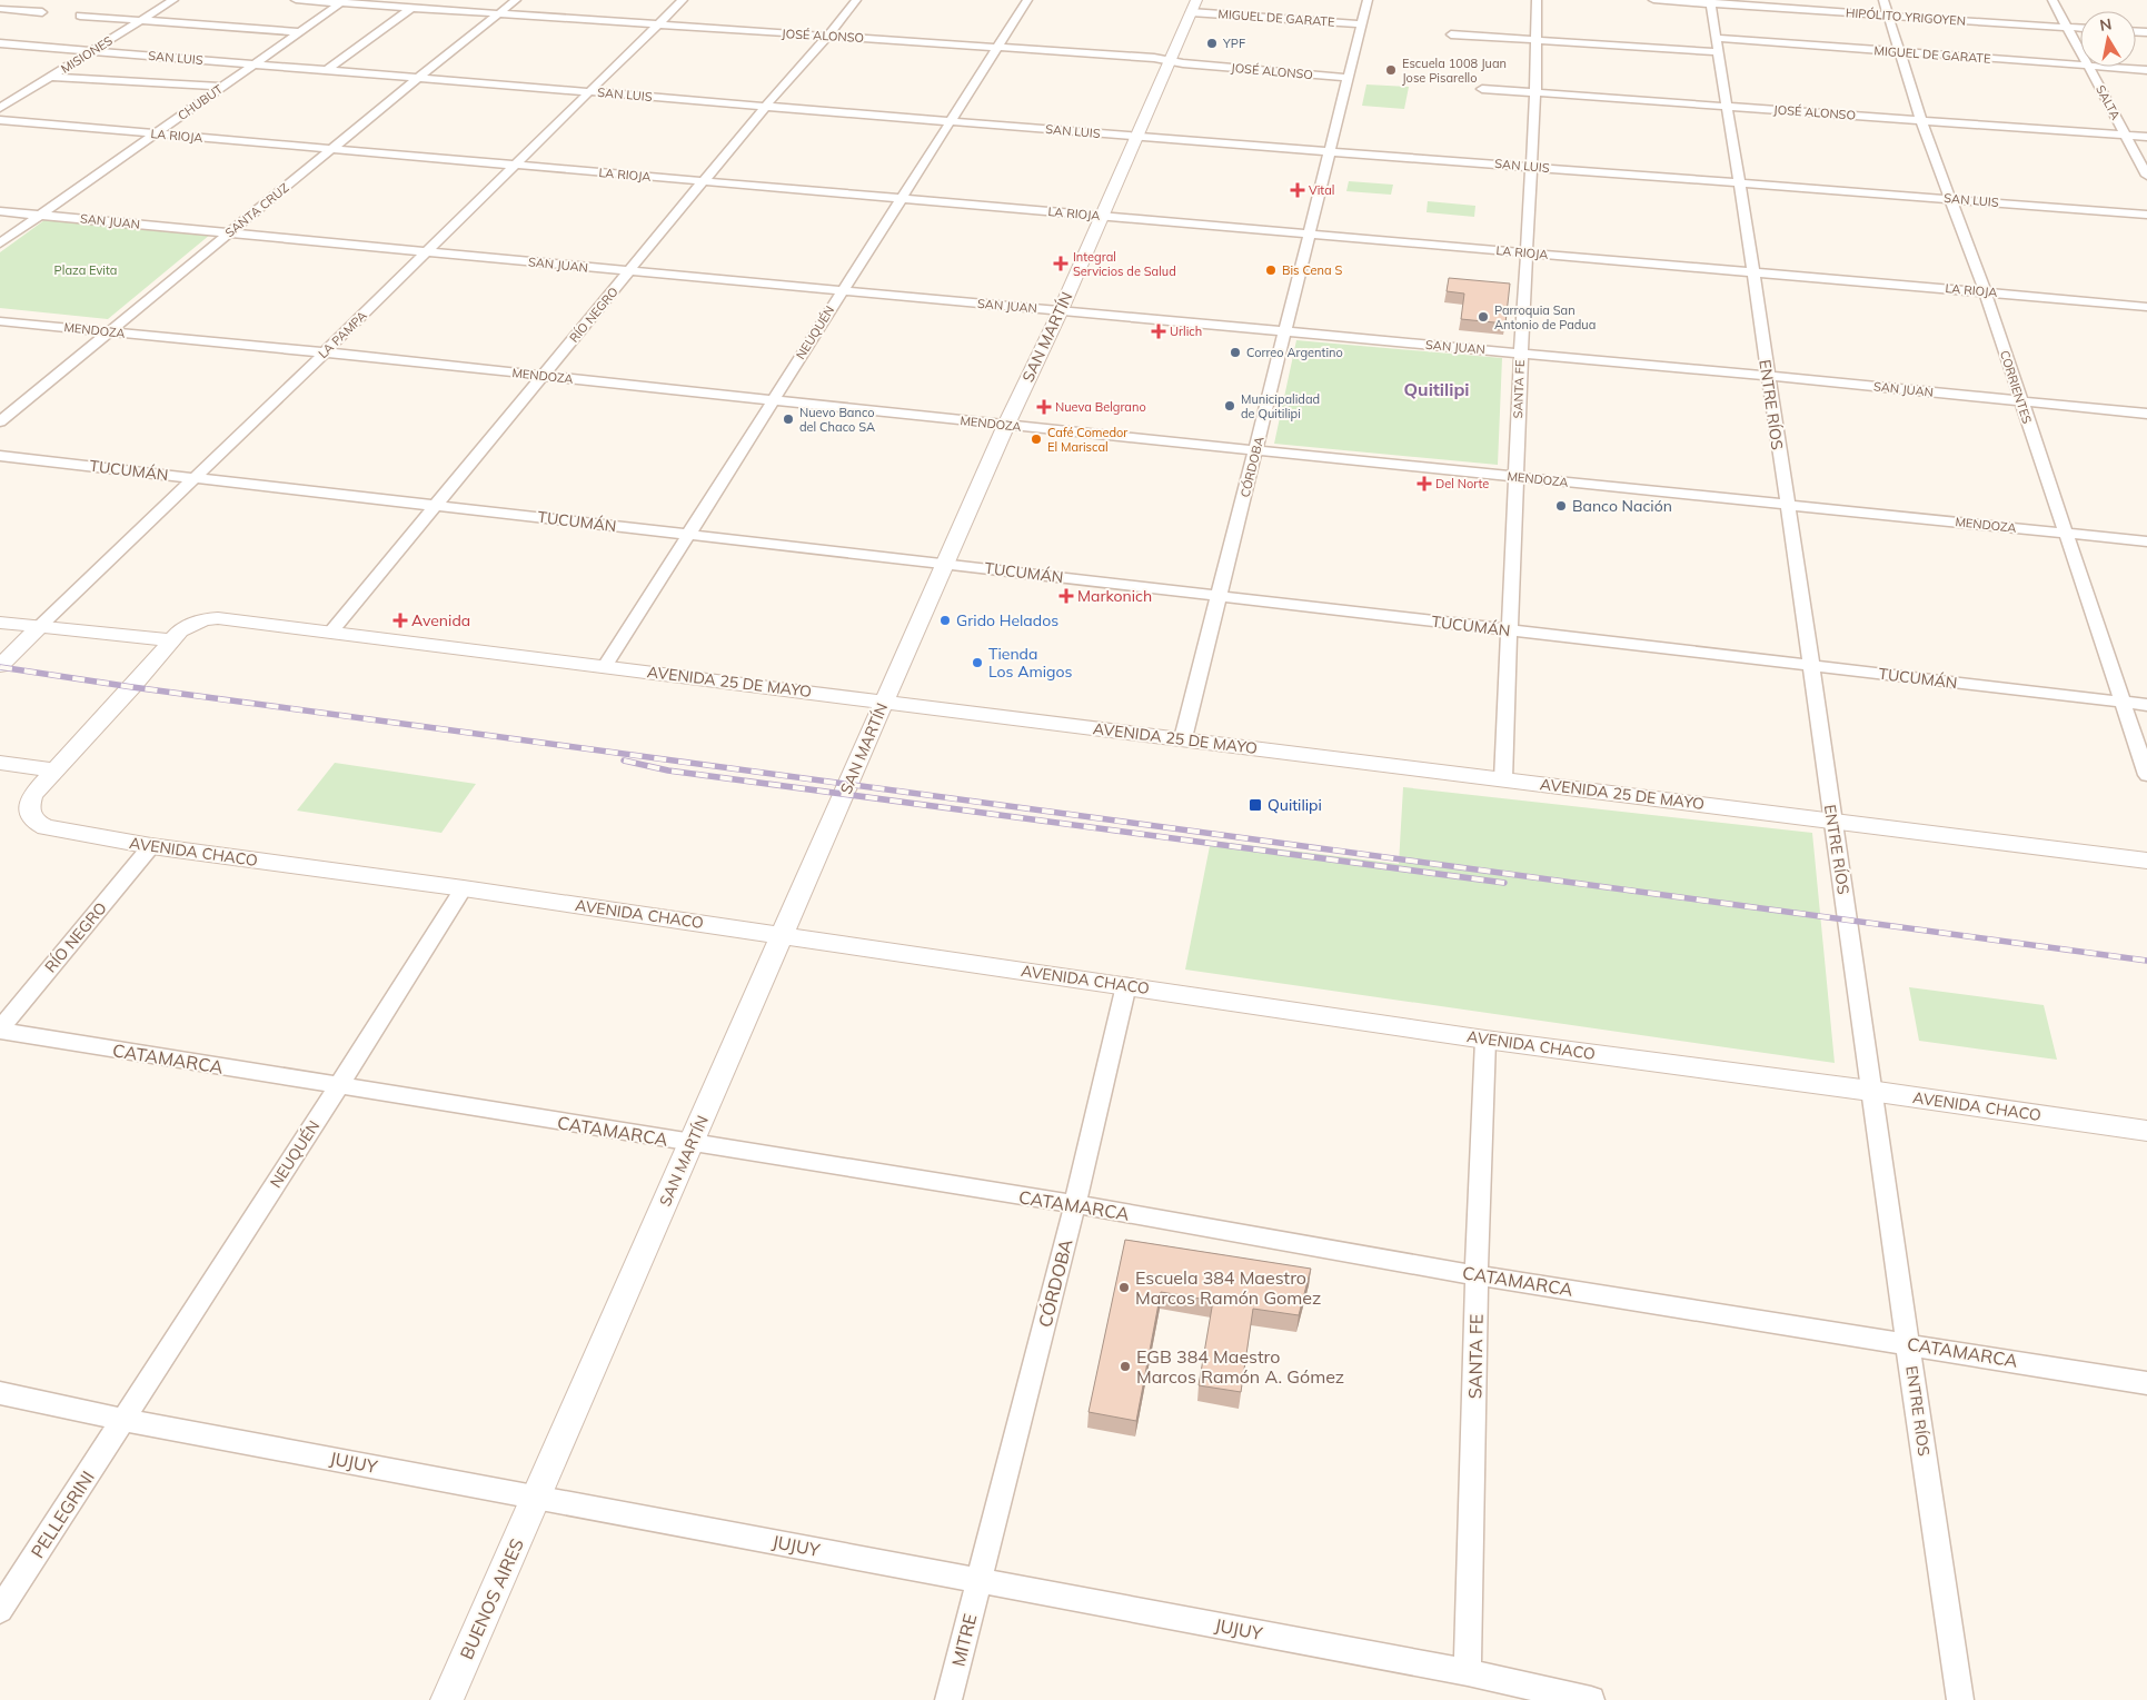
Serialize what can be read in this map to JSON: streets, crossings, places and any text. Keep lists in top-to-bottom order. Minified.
{"streets":{"street":["HIPÓLITO YRIGOYEN","MIGUEL DE GARATE","JOSÉ ALONSO","MISIONES","SAN LUIS","CHUBUT","SALTA","LA RIOJA","SANTA CRUZ","SAN JUAN","RÍO NEGRO","MENDOZA","NEUQUÉN","LA PAMPA","SAN MARTÍN","CORRIENTES","SANTA FE","ENTRE RÍOS","CÓRDOBA","TUCUMÁN","AVENIDA 25 DE MAYO","AVENIDA CHACO","CATAMARCA","JUJUY","PELLEGRINI","BUENOS AIRES","MITRE"]},"crossings":[["HIPÓLITO YRIGOYEN","SALTA"],["HIPÓLITO YRIGOYEN","CORRIENTES"],["HIPÓLITO YRIGOYEN","ENTRE RÍOS"],["MIGUEL DE GARATE","SAN MARTÍN"],["MIGUEL DE GARATE","CORRIENTES"],["MIGUEL DE GARATE","ENTRE RÍOS"],["MIGUEL DE GARATE","CÓRDOBA"],["JOSÉ ALONSO","CHUBUT"],["JOSÉ ALONSO","SALTA"],["JOSÉ ALONSO","SANTA CRUZ"],["JOSÉ ALONSO","RÍO NEGRO"],["JOSÉ ALONSO","NEUQUÉN"],["JOSÉ ALONSO","LA PAMPA"],["JOSÉ ALONSO","SAN MARTÍN"],["JOSÉ ALONSO","CORRIENTES"],["JOSÉ ALONSO","SANTA FE"],["JOSÉ ALONSO","ENTRE RÍOS"],["JOSÉ ALONSO","CÓRDOBA"],["MISIONES","SAN LUIS"],["SAN LUIS","CHUBUT"],["SAN LUIS","SANTA CRUZ"],["SAN LUIS","RÍO NEGRO"],["SAN LUIS","NEUQUÉN"],["SAN LUIS","LA PAMPA"],["SAN LUIS","SAN MARTÍN"],["SAN LUIS","CORRIENTES"],["SAN LUIS","SANTA FE"],["SAN LUIS","ENTRE RÍOS"],["SAN LUIS","CÓRDOBA"],["CHUBUT","LA RIOJA"],["CHUBUT","SAN JUAN"],["LA RIOJA","SANTA CRUZ"],["LA RIOJA","RÍO NEGRO"],["LA RIOJA","NEUQUÉN"],["LA RIOJA","LA PAMPA"],["LA RIOJA","SAN MARTÍN"],["LA RIOJA","CORRIENTES"],["LA RIOJA","SANTA FE"],["LA RIOJA","ENTRE RÍOS"],["LA RIOJA","CÓRDOBA"],["SANTA CRUZ","SAN JUAN"],["SANTA CRUZ","MENDOZA"],["SAN JUAN","RÍO NEGRO"],["SAN JUAN","NEUQUÉN"],["SAN JUAN","LA PAMPA"],["SAN JUAN","SAN MARTÍN"],["SAN JUAN","CORRIENTES"],["SAN JUAN","SANTA FE"],["SAN JUAN","ENTRE RÍOS"],["SAN JUAN","CÓRDOBA"],["RÍO NEGRO","MENDOZA"],["RÍO NEGRO","TUCUMÁN"],["RÍO NEGRO","AVENIDA 25 DE MAYO"],["RÍO NEGRO","AVENIDA CHACO"],["RÍO NEGRO","CATAMARCA"],["MENDOZA","NEUQUÉN"],["MENDOZA","LA PAMPA"],["MENDOZA","SAN MARTÍN"],["MENDOZA","CORRIENTES"],["MENDOZA","SANTA FE"],["MENDOZA","ENTRE RÍOS"],["MENDOZA","CÓRDOBA"],["NEUQUÉN","TUCUMÁN"],["NEUQUÉN","AVENIDA 25 DE MAYO"],["NEUQUÉN","AVENIDA CHACO"],["NEUQUÉN","CATAMARCA"],["NEUQUÉN","JUJUY"],["NEUQUÉN","PELLEGRINI"],["LA PAMPA","TUCUMÁN"],["SAN MARTÍN","TUCUMÁN"],["SAN MARTÍN","AVENIDA 25 DE MAYO"],["SAN MARTÍN","AVENIDA CHACO"],["SAN MARTÍN","CATAMARCA"],["SAN MARTÍN","JUJUY"],["SAN MARTÍN","BUENOS AIRES"],["CORRIENTES","TUCUMÁN"],["SANTA FE","TUCUMÁN"],["SANTA FE","AVENIDA 25 DE MAYO"],["SANTA FE","AVENIDA CHACO"],["SANTA FE","CATAMARCA"],["SANTA FE","JUJUY"],["ENTRE RÍOS","TUCUMÁN"],["ENTRE RÍOS","AVENIDA 25 DE MAYO"],["ENTRE RÍOS","AVENIDA CHACO"],["ENTRE RÍOS","CATAMARCA"],["CÓRDOBA","TUCUMÁN"],["CÓRDOBA","AVENIDA 25 DE MAYO"],["CÓRDOBA","AVENIDA CHACO"],["CÓRDOBA","CATAMARCA"],["CÓRDOBA","JUJUY"],["CÓRDOBA","MITRE"],["JUJUY","PELLEGRINI"],["JUJUY","BUENOS AIRES"],["JUJUY","MITRE"]],"districts":["Quitilipi"],"parks":["Plaza Evita"],"places":{"other":["YPF","Escuela 1008 Juan Jose Pisarello","Bis Cena S","Parroquia San Antonio de Padua","Correo Argentino","Municipalidad de Quitilipi","Nuevo Banco del Chaco SA","Café Comedor El Mariscal","Banco Nación","Grido Helados","Tienda Los Amigos","Escuela 384 Maestro Marcos Ramón Gomez","EGB 384 Maestro Marcos Ramón A. Gómez"],"health":["Vital","Integral Servicios de Salud","Urlich","Nueva Belgrano","Del Norte","Markonich","Avenida"],"transit":["Quitilipi"]},"north":"top"}
